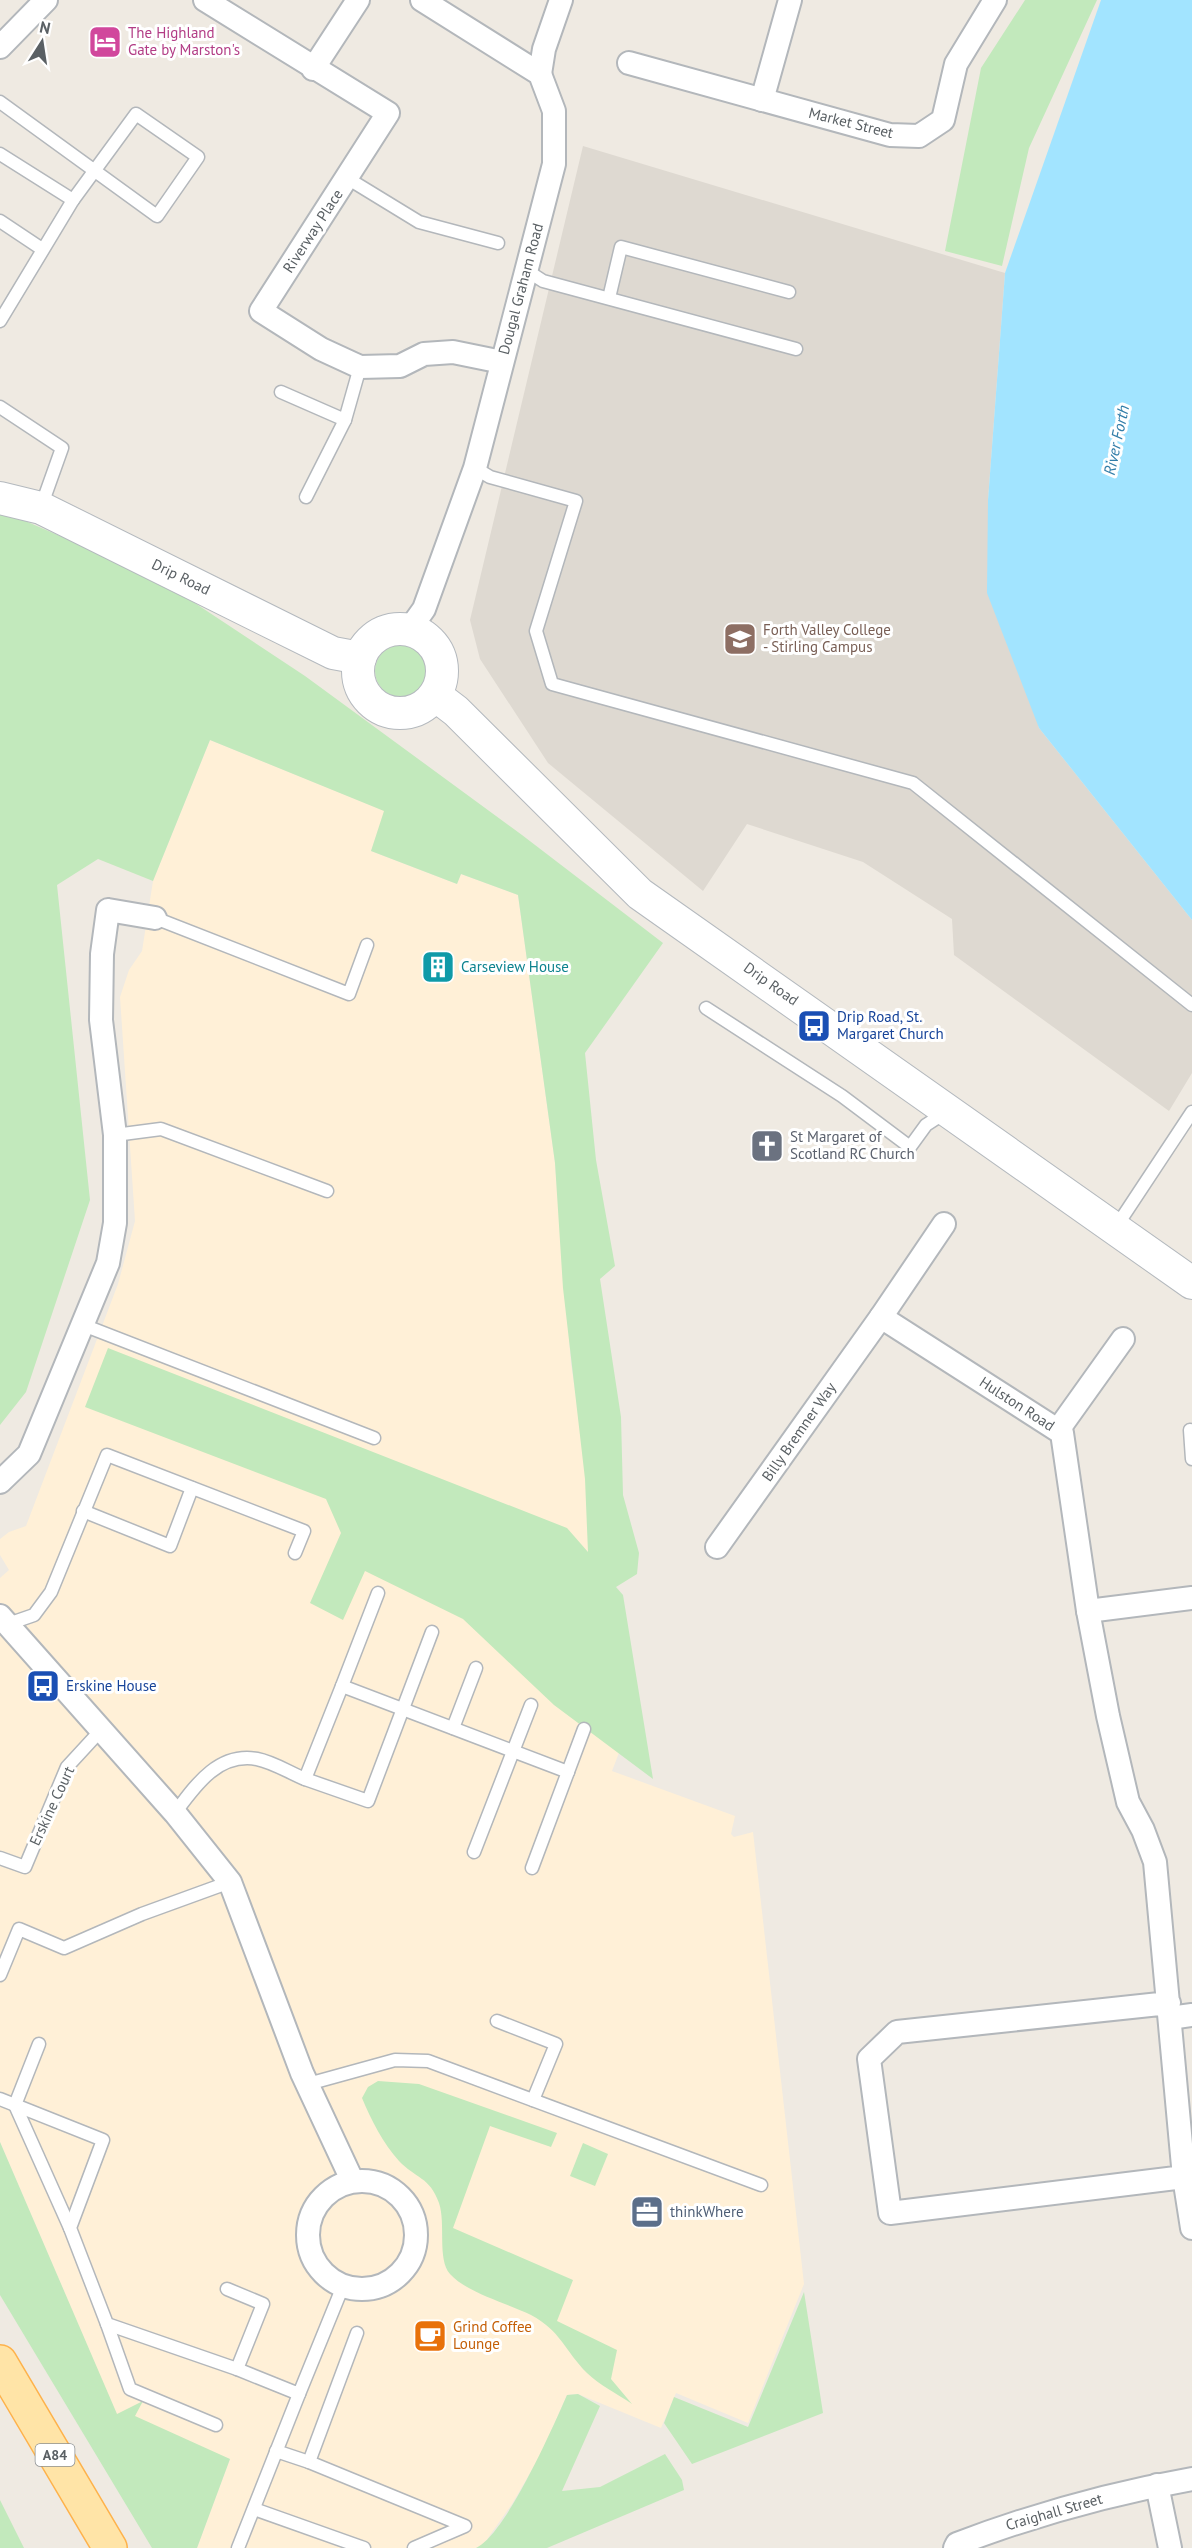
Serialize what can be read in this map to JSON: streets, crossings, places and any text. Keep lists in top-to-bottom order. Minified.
{"streets":{"main road":["A84"],"street":["Market Street","Riverway Place","Dougal Graham Road","Drip Road","Hulston Road","Billy Bremner Way","Craighall Street"],"lane":["Erskine Court"]},"crossings":[["Riverway Place","Dougal Graham Road"],["Dougal Graham Road","Drip Road"],["Hulston Road","Billy Bremner Way"]],"water":["River Forth"],"places":{"hotel":["The Highland Gate by Marston's"],"school or university":["Forth Valley College - Stirling Campus"],"building":["Carseview House"],"bus stop":["Drip Road, St. Margaret Church","Erskine House"],"church":["St Margaret of Scotland RC Church"],"office":["thinkWhere"],"cafe":["Grind Coffee Lounge"]},"north":"top"}
